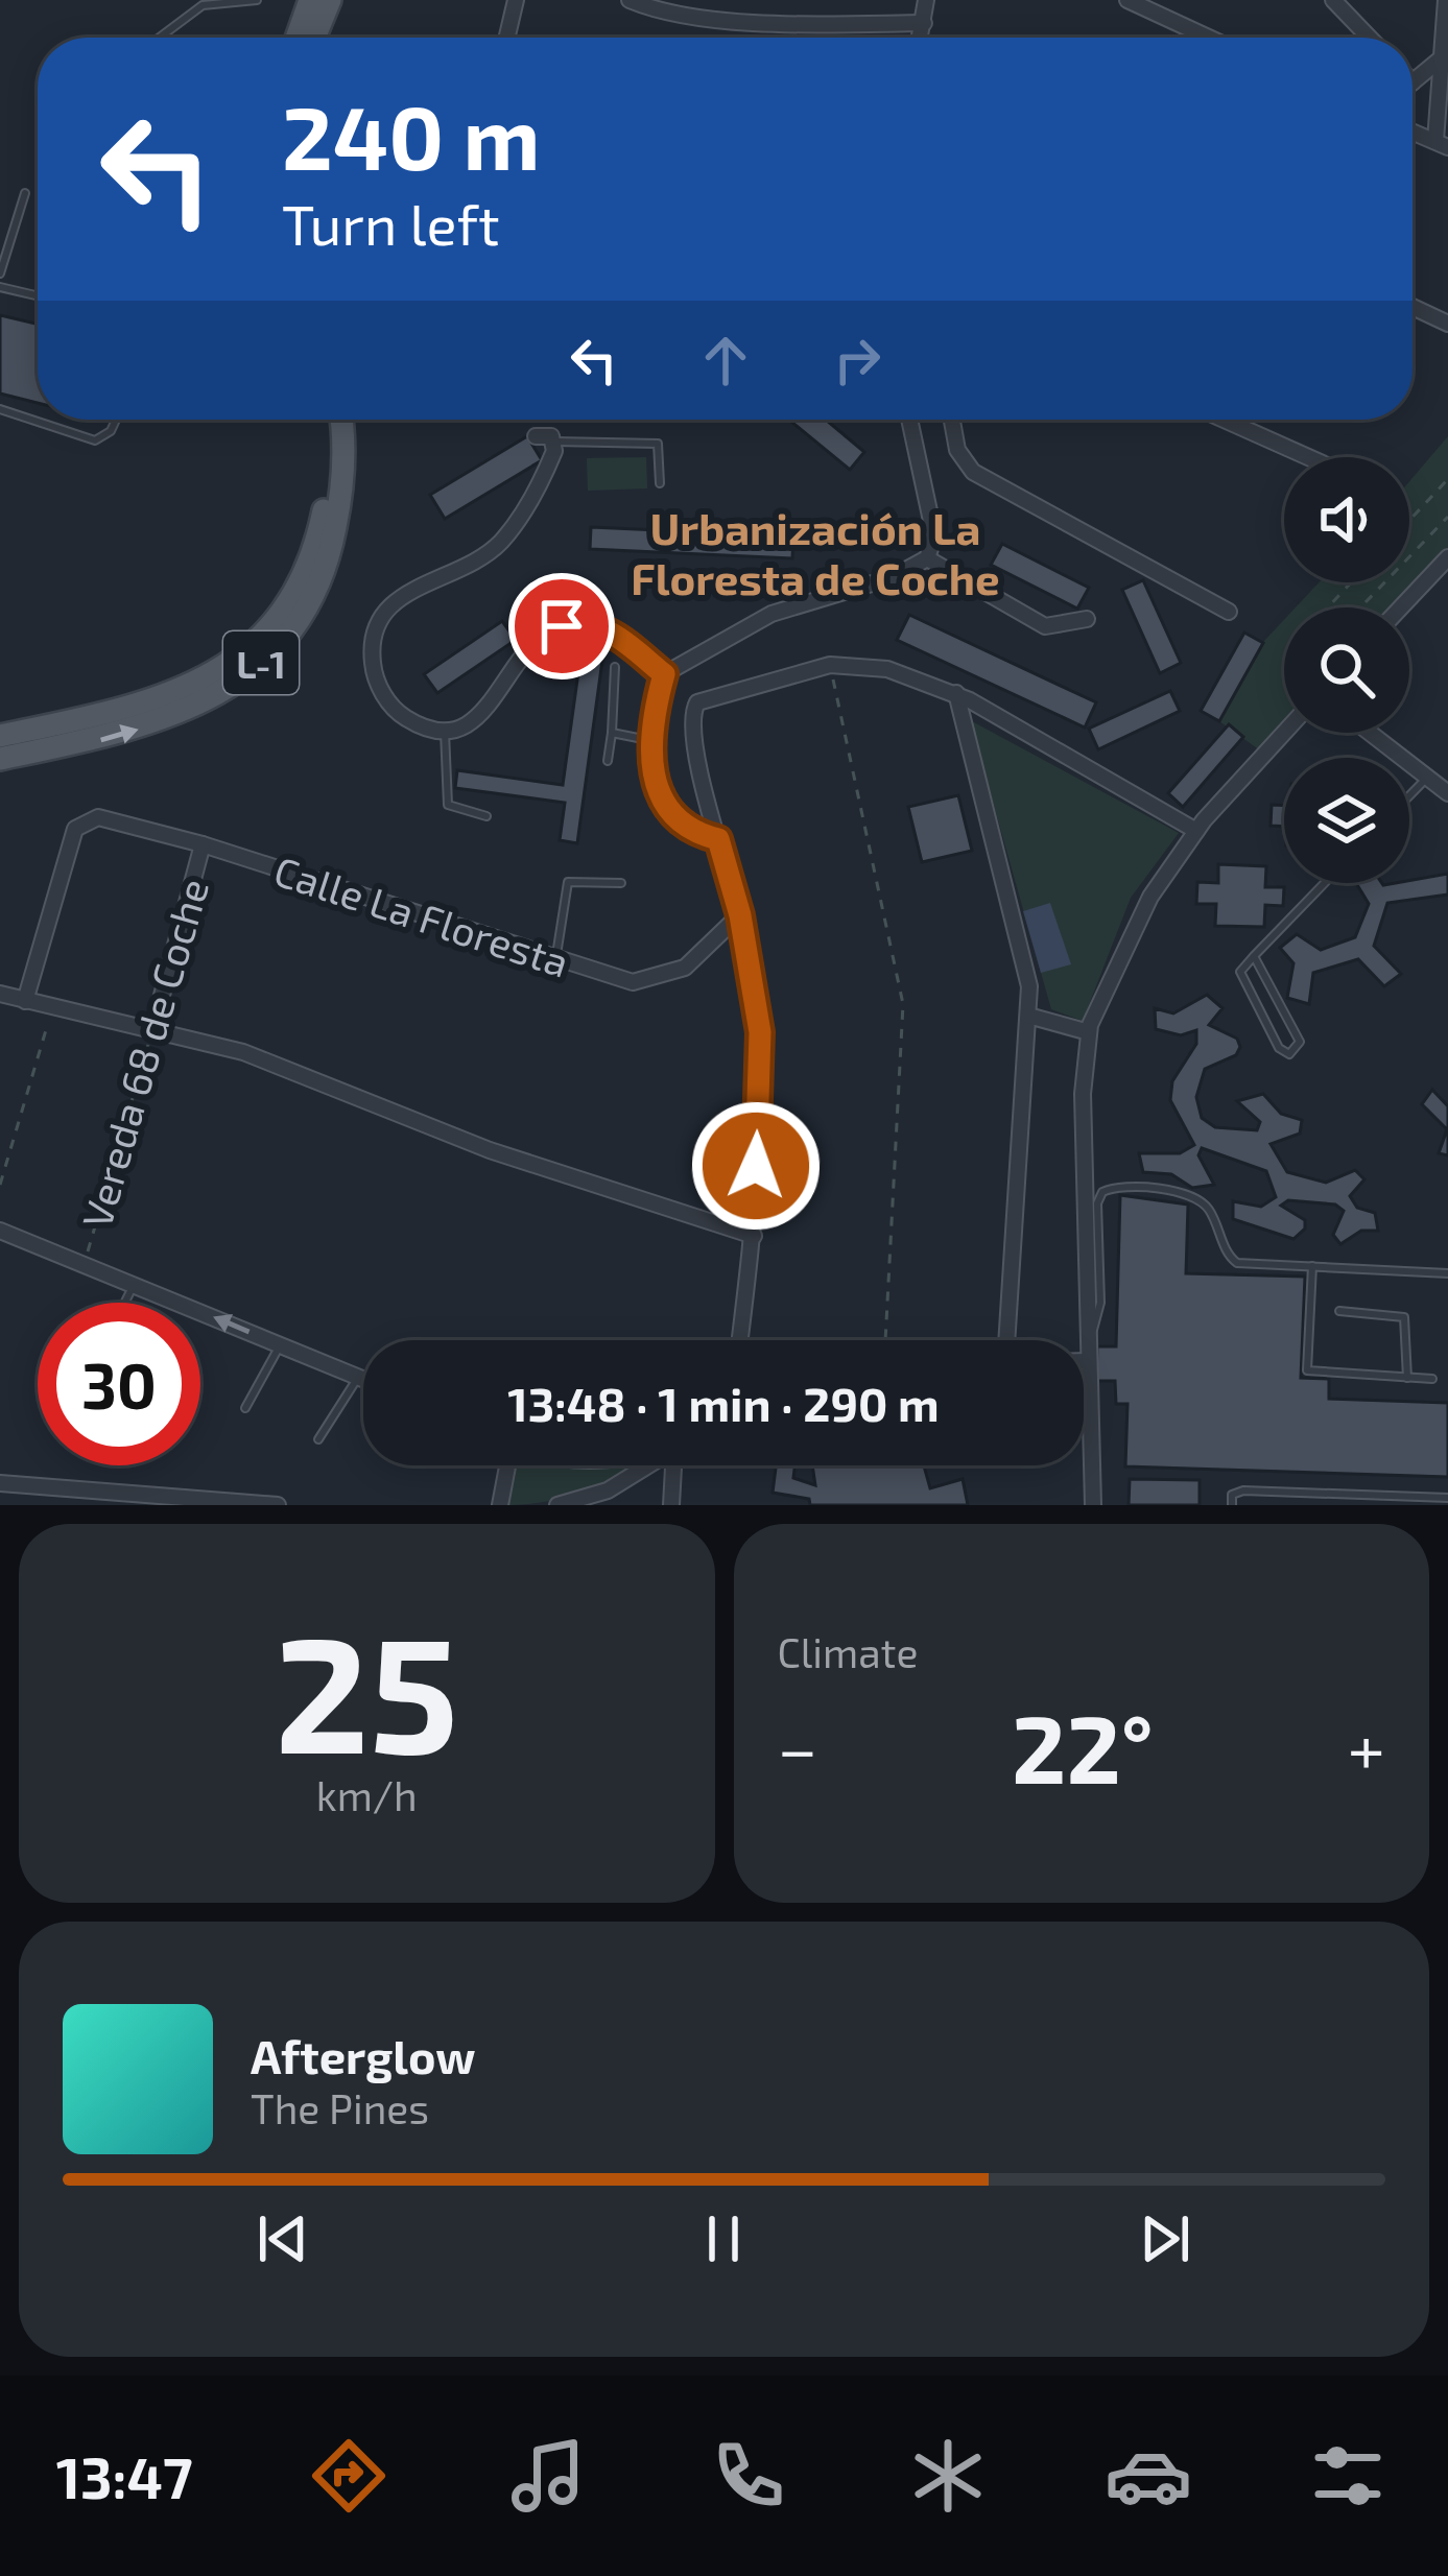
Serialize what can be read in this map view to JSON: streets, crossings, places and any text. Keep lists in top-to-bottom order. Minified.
{"streets":{"main road":["L-1"],"street":["Calle La Floresta","Vereda 68 de Coche"]},"crossings":[["Calle La Floresta","Vereda 68 de Coche"]],"districts":["Urbanización La Floresta de Coche"],"page":{"turn":["240 m","Turn left"],"limit":"30","trip":"13:48 · 1 min · 290 m","tile":[["25","km/h"],"Climate"],"heat":["−","22°","+"],"song":["Afterglow","The Pines"],"tabs":"13:47"}}
